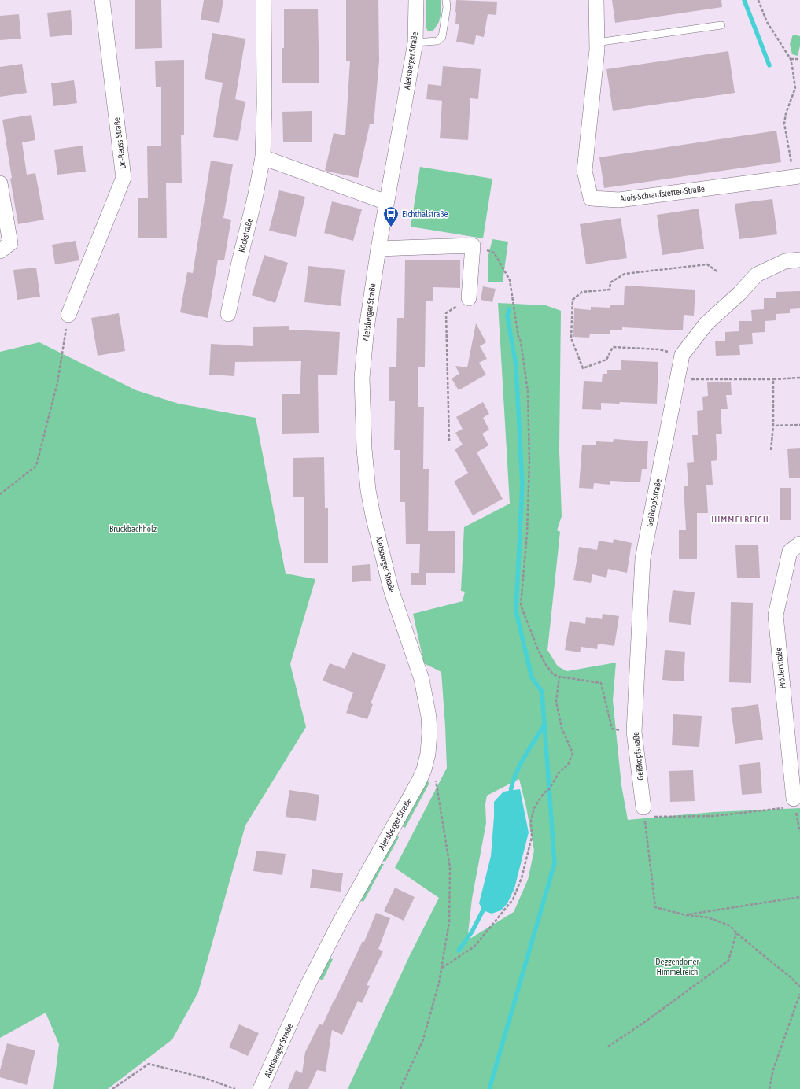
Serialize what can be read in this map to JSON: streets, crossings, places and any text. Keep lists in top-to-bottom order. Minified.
{"streets":{"street":["Aletsberger Straße","Dr.-Reuss-Straße","Alois-Schraufstetter-Straße","Köckstraße","Geißkopfstraße","Pröllerstraße"]},"districts":["HIMMELREICH"],"parks":["Bruckbachholz","Deggendorfer Himmelreich"],"places":{"bus stop":["Eichthalstraße"]}}
